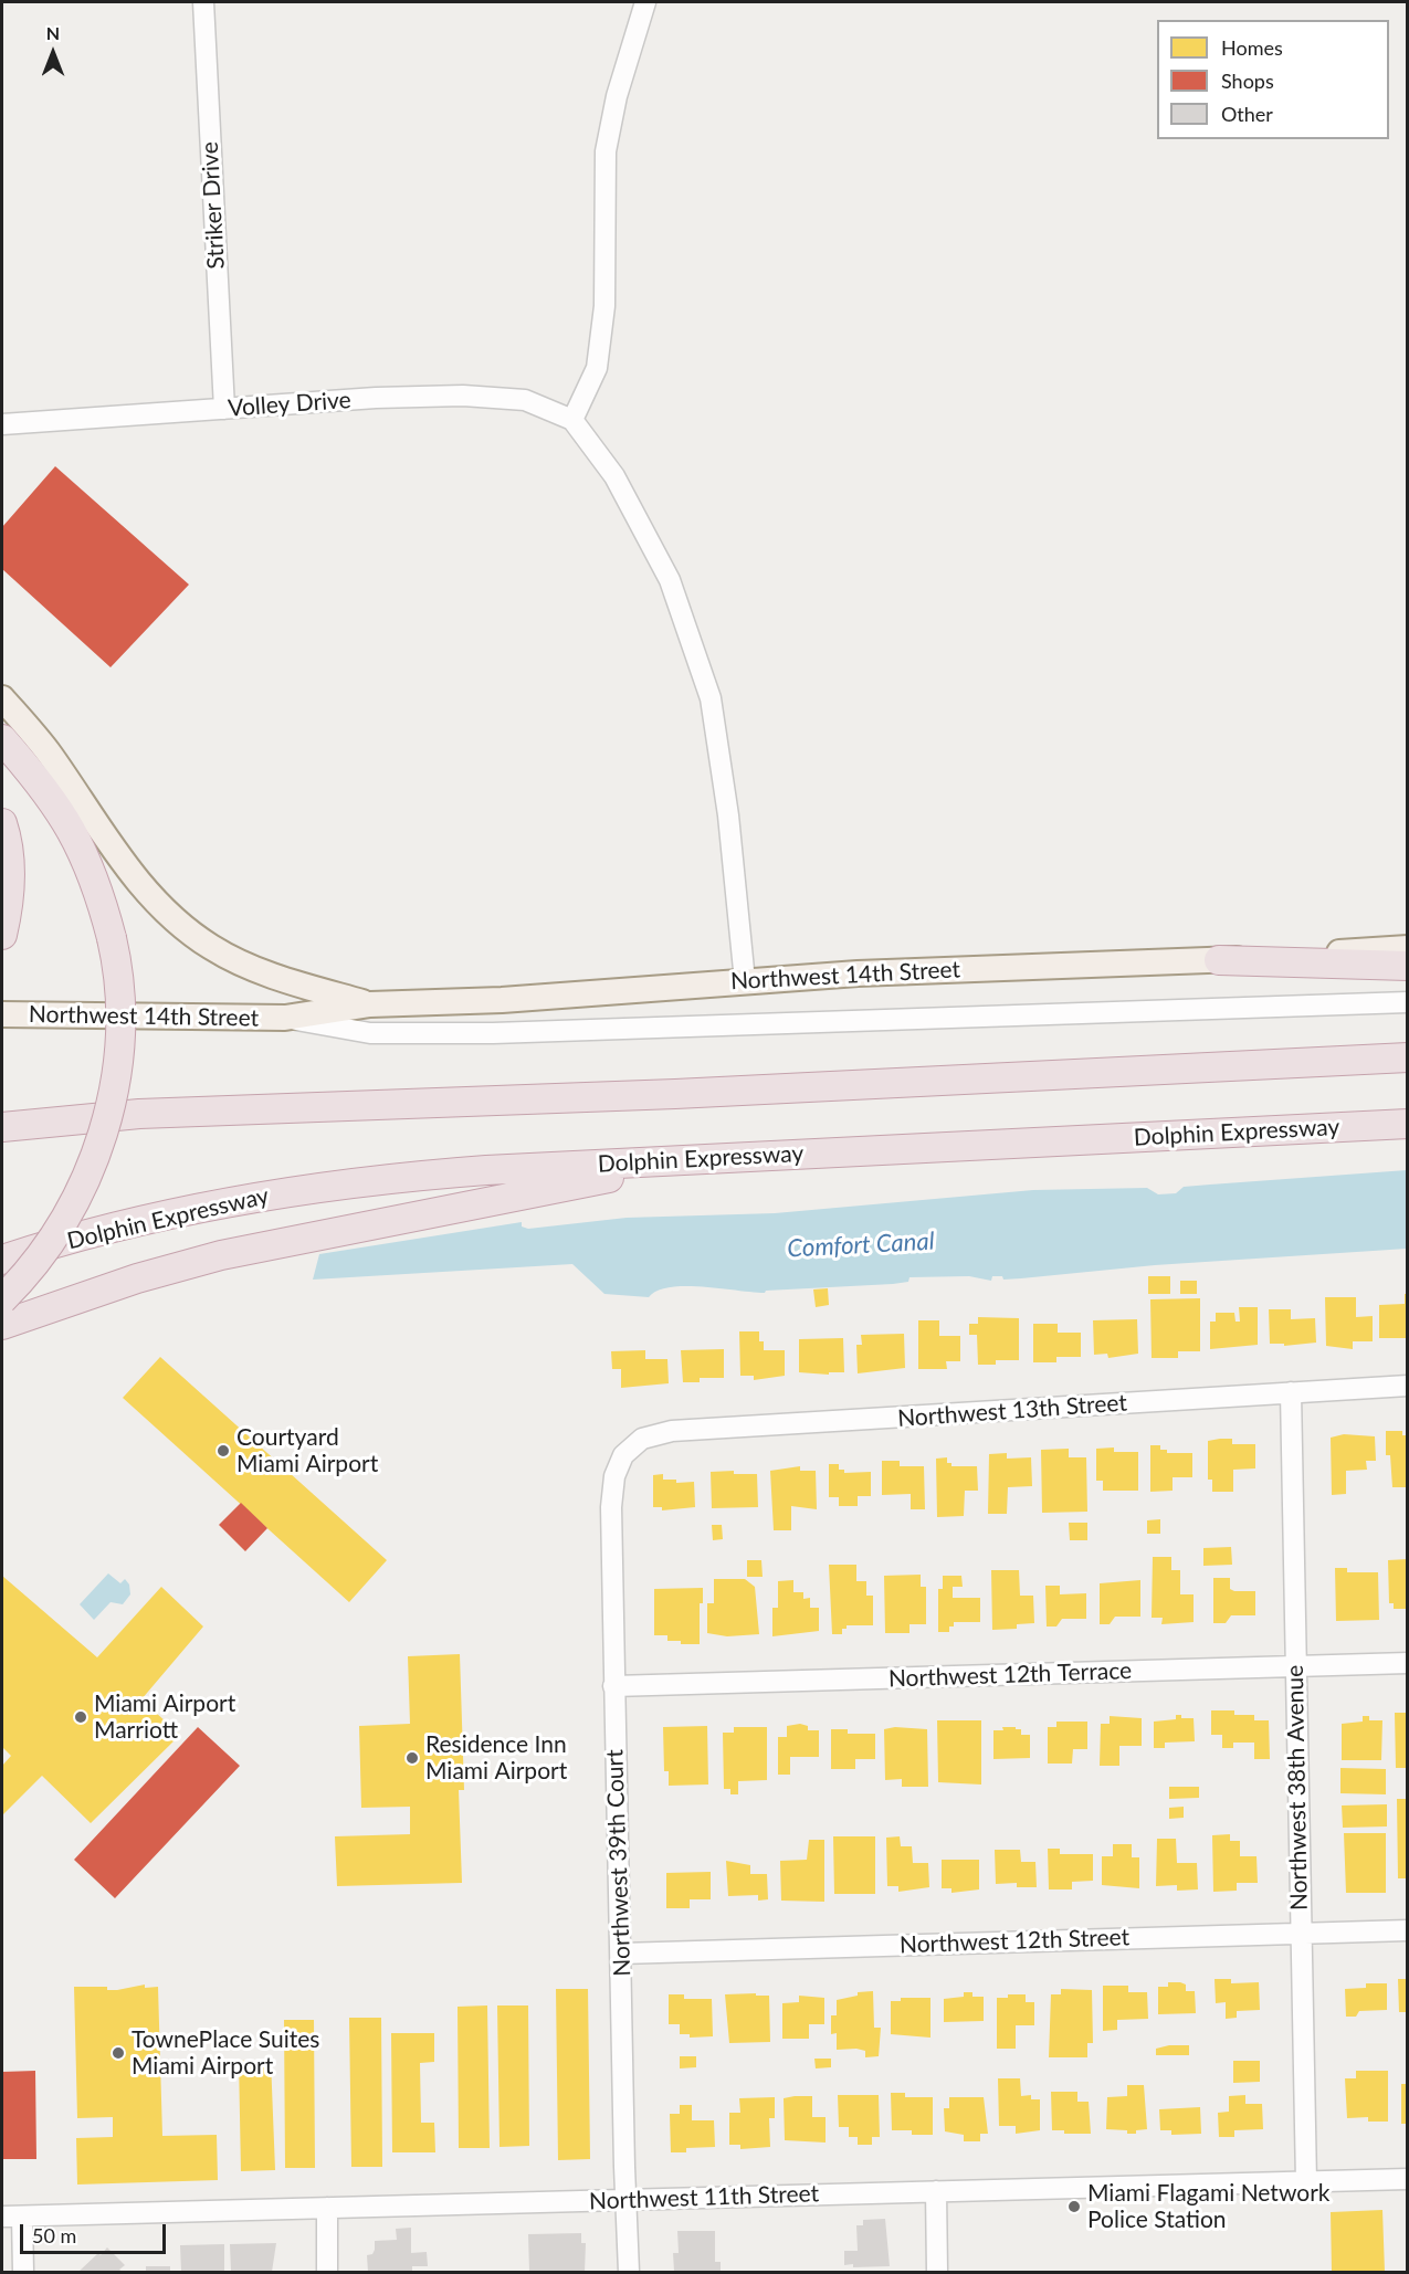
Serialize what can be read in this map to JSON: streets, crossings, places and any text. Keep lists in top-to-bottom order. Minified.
{"streets":{"highway":["Dolphin Expressway"],"main road":["Northwest 14th Street"],"street":["Striker Drive","Volley Drive","Northwest 13th Street","Northwest 12th Terrace","Northwest 38th Avenue","Northwest 39th Court","Northwest 12th Street","Northwest 11th Street"]},"crossings":[["Striker Drive","Volley Drive"],["Northwest 13th Street","Northwest 38th Avenue"],["Northwest 13th Street","Northwest 39th Court"],["Northwest 12th Terrace","Northwest 38th Avenue"],["Northwest 12th Terrace","Northwest 39th Court"],["Northwest 38th Avenue","Northwest 12th Street"],["Northwest 38th Avenue","Northwest 11th Street"],["Northwest 39th Court","Northwest 12th Street"],["Northwest 39th Court","Northwest 11th Street"]],"water":["Comfort Canal"],"places":["Courtyard Miami Airport","Miami Airport Marriott","Residence Inn Miami Airport","TownePlace Suites Miami Airport","Miami Flagami Network Police Station"],"legend":["Homes","Shops","Other"],"scale_bar":"50 m","north":"top"}
